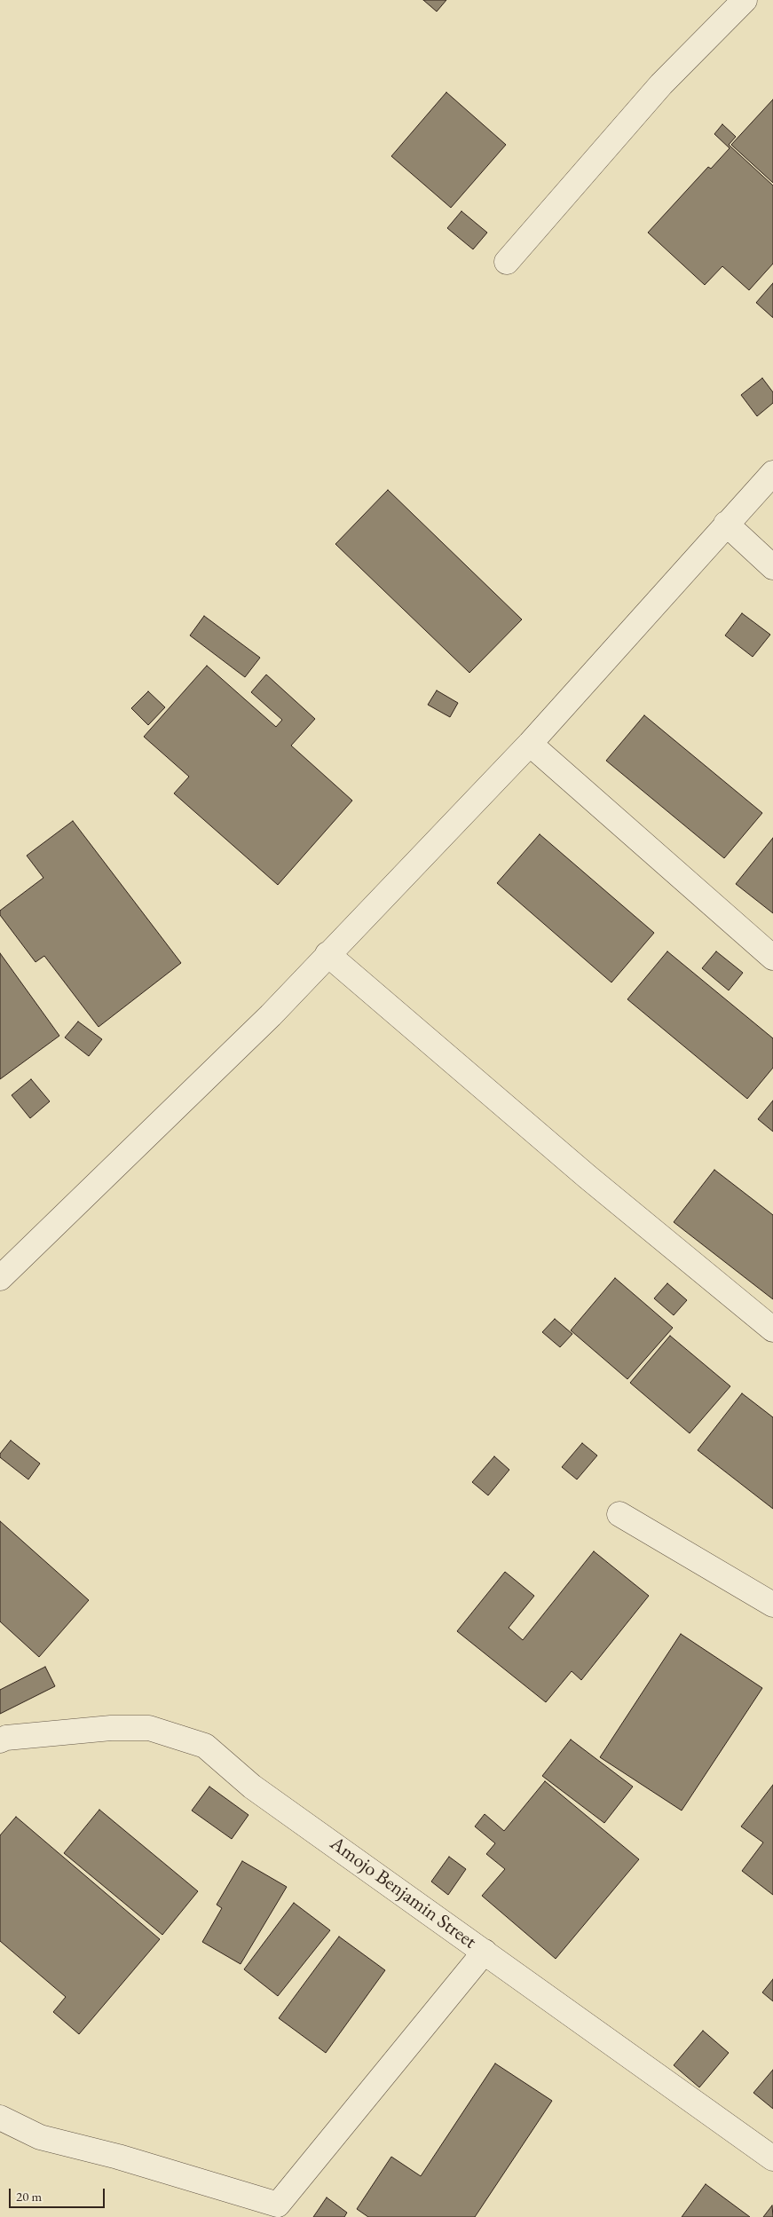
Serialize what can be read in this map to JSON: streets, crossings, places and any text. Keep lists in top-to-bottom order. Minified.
{"streets":{"street":["Amojo Benjamin Street"]},"scale_bar":"20 m"}
